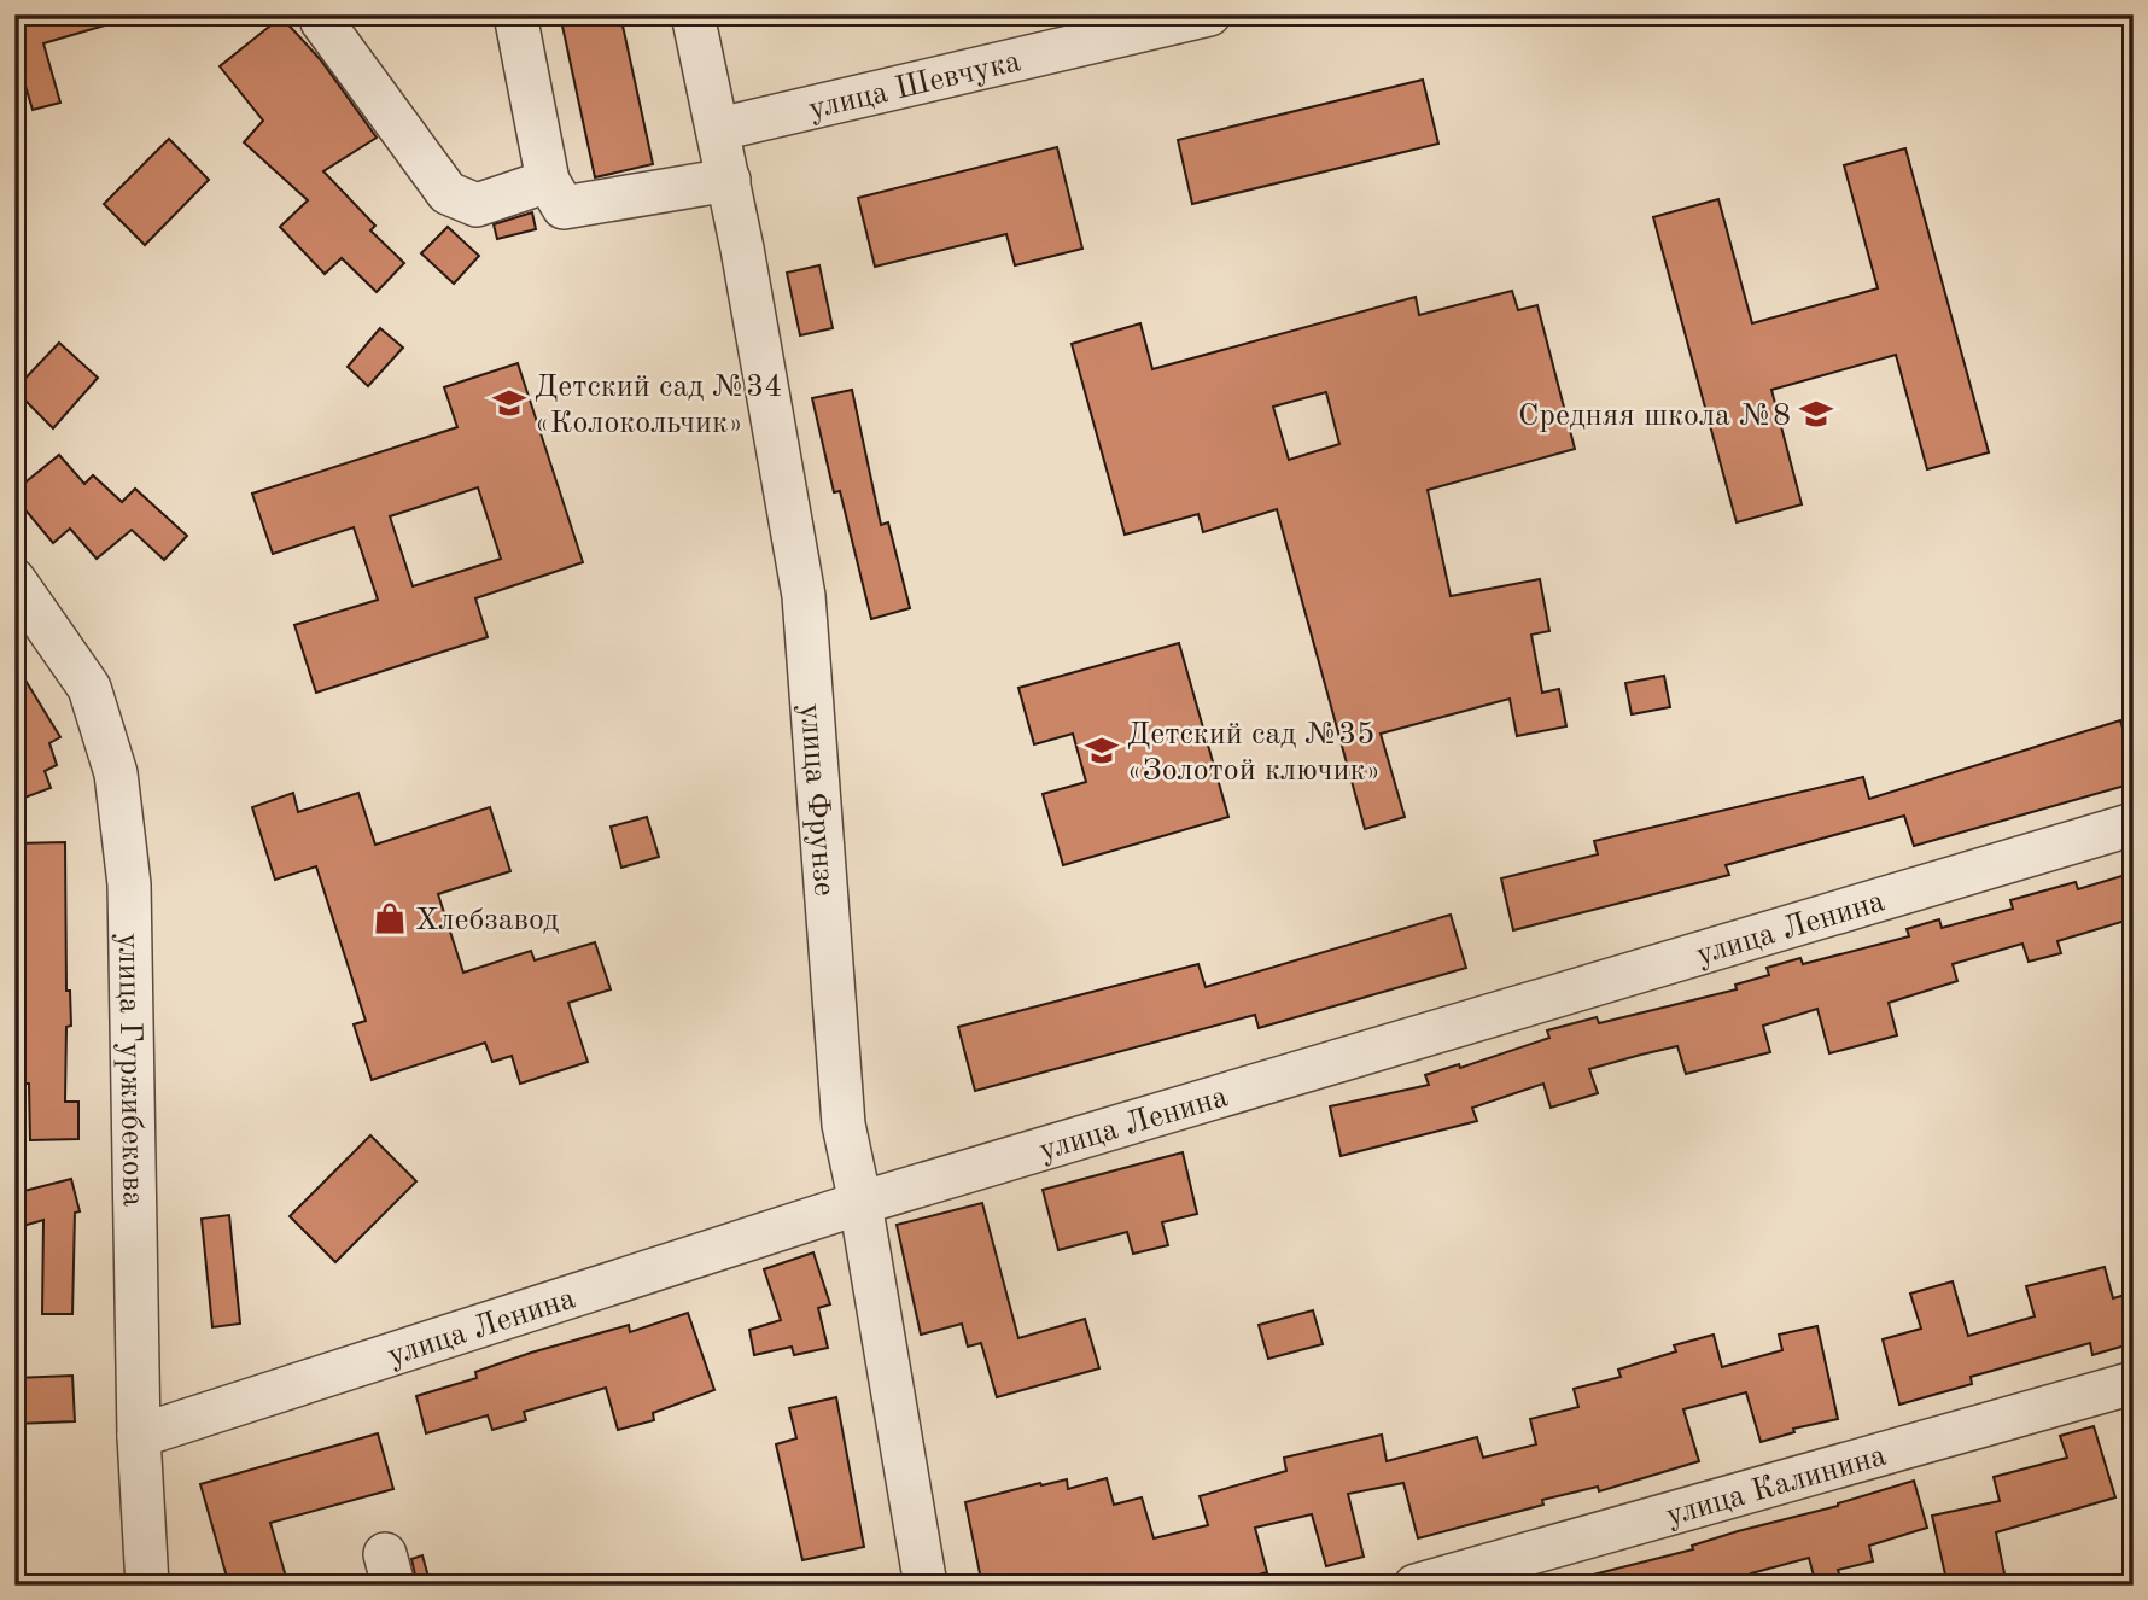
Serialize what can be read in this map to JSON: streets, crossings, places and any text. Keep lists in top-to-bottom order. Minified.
{"streets":{"street":["улица Шевчука","улица Фрунзе","улица Ленина","улица Гуржибекова","улица Калинина"]},"crossings":[["улица Шевчука","улица Фрунзе"],["улица Фрунзе","улица Ленина"],["улица Ленина","улица Гуржибекова"]],"places":{"school or university":["Детский сад №34 «Колокольчик»","Средняя школа №8","Детский сад №35 «Золотой ключик»"],"shop":["Хлебзавод"]}}
